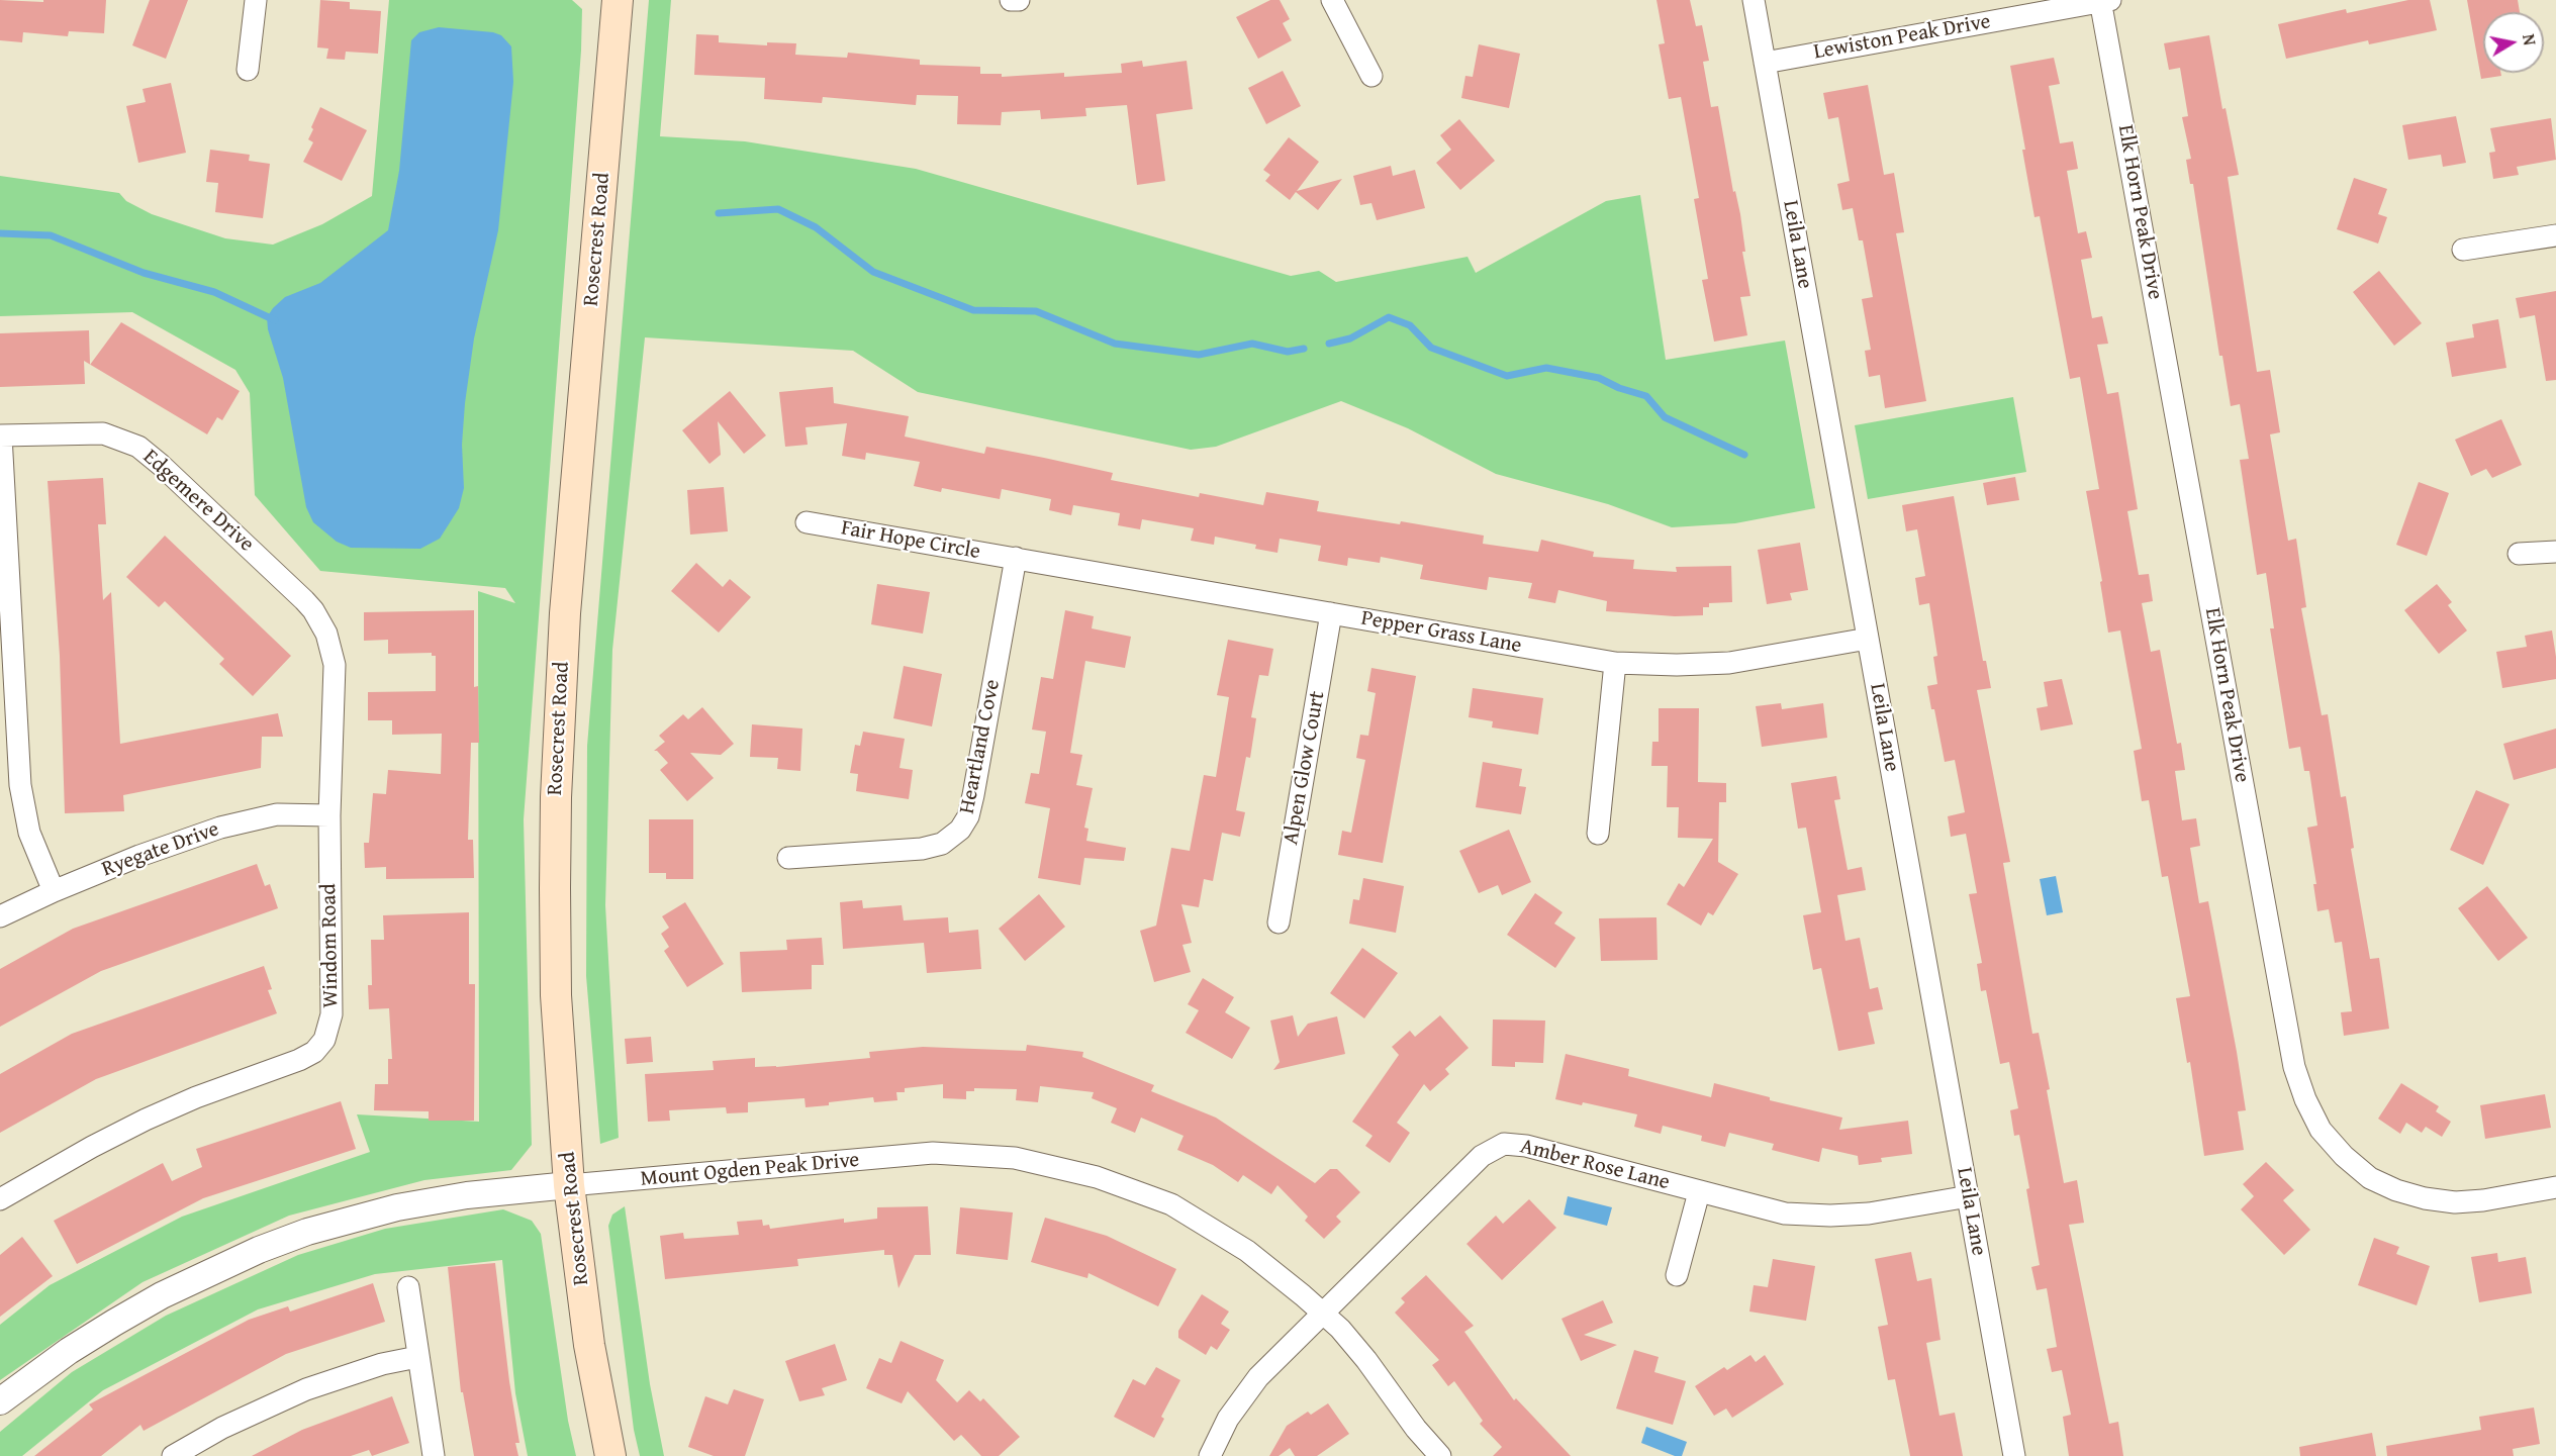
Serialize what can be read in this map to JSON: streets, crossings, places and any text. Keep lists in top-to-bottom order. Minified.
{"streets":{"main road":["Rosecrest Road"],"street":["Lewiston Peak Drive","Elk Horn Peak Drive","Leila Lane","Edgemere Drive","Fair Hope Circle","Pepper Grass Lane","Heartland Cove","Alpen Glow Court","Ryegate Drive","Windom Road","Amber Rose Lane","Mount Ogden Peak Drive"]},"crossings":[["Lewiston Peak Drive","Elk Horn Peak Drive"],["Lewiston Peak Drive","Leila Lane"],["Rosecrest Road","Mount Ogden Peak Drive"],["Leila Lane","Pepper Grass Lane"],["Leila Lane","Amber Rose Lane"],["Edgemere Drive","Windom Road"],["Fair Hope Circle","Pepper Grass Lane"],["Fair Hope Circle","Heartland Cove"],["Pepper Grass Lane","Heartland Cove"],["Pepper Grass Lane","Alpen Glow Court"],["Ryegate Drive","Windom Road"],["Amber Rose Lane","Mount Ogden Peak Drive"]],"north":"right"}
